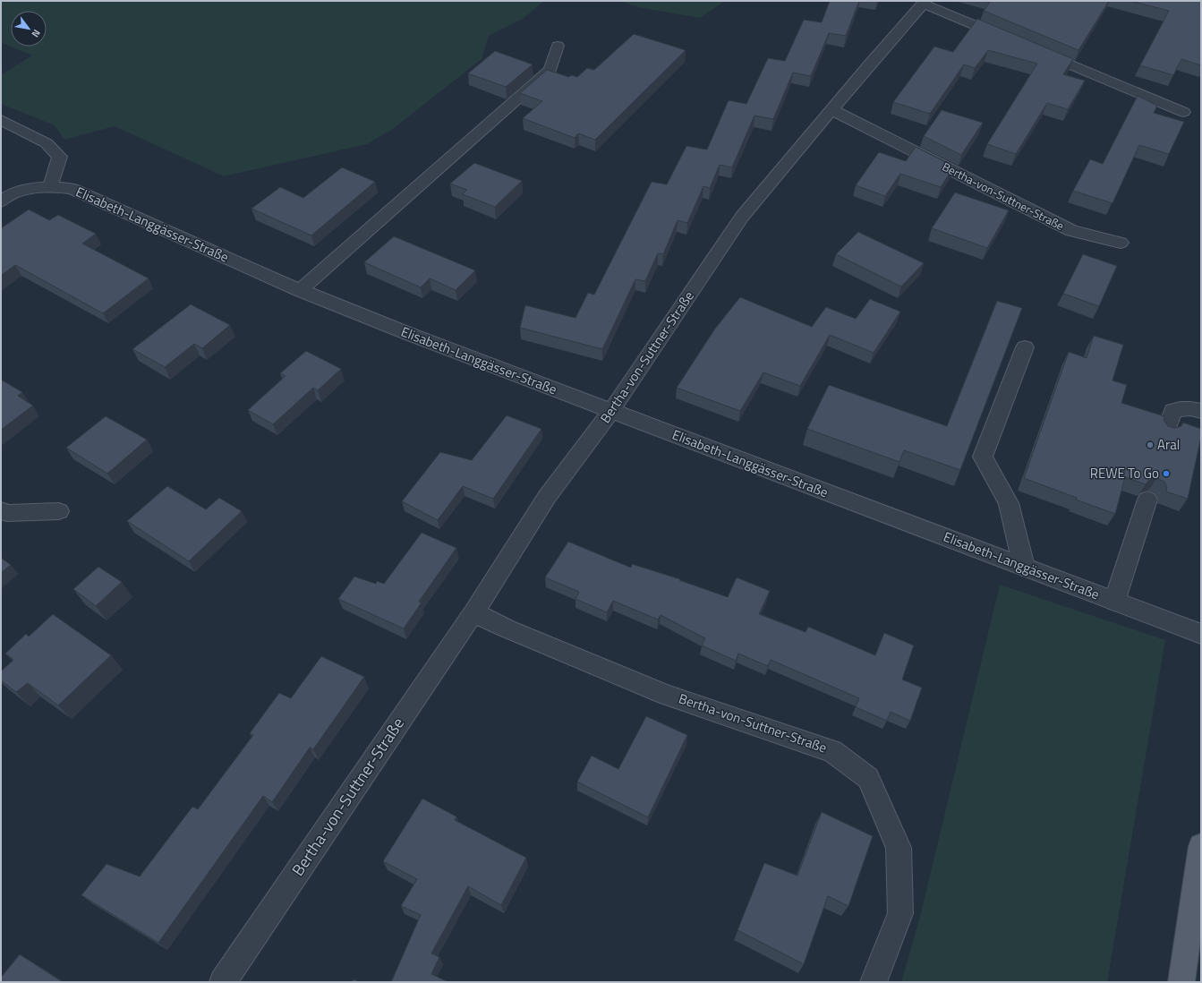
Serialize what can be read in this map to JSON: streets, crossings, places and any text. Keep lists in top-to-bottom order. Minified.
{"streets":{"street":["Bertha-von-Suttner-Straße","Elisabeth-Langgässer-Straße"]},"crossings":[["Bertha-von-Suttner-Straße","Elisabeth-Langgässer-Straße"]],"places":["Aral","REWE To Go"],"north":"bottom right"}
